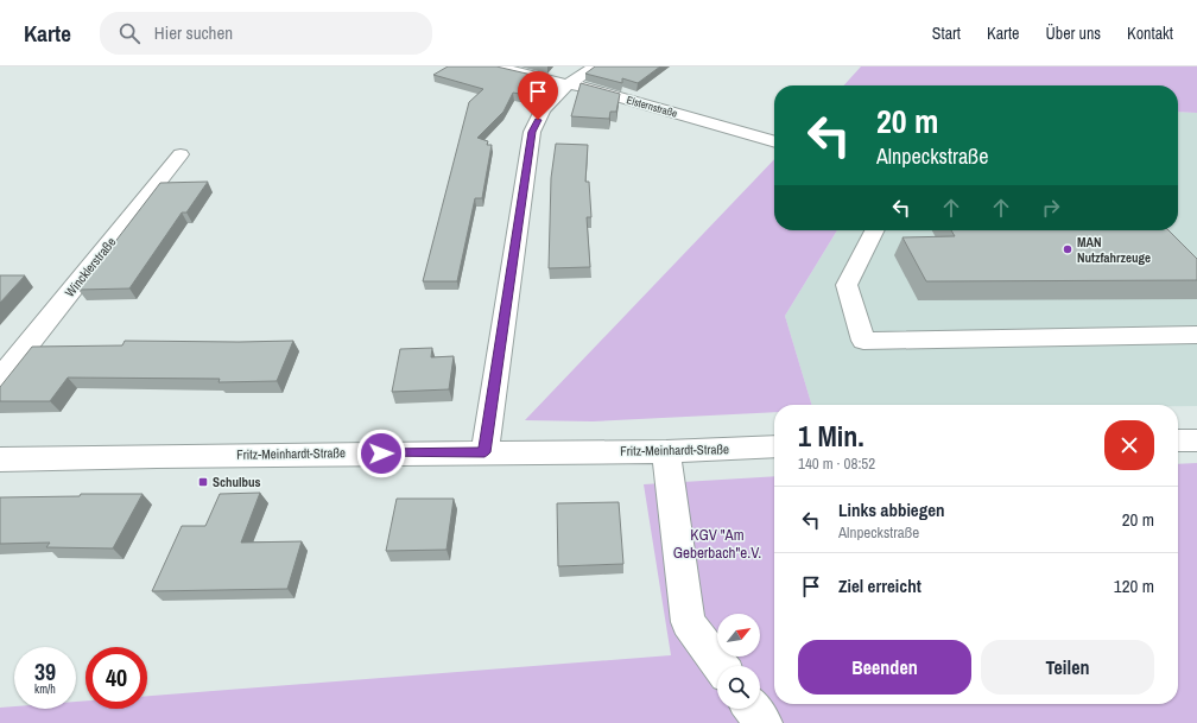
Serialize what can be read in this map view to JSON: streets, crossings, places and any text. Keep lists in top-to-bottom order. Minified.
{"streets":{"street":["Elsternstraße","Wincklerstraße","Fritz-Meinhardt-Straße"]},"parks":["KGV \"Am Geberbach\"e.V."],"places":{"other":["MAN Nutzfahrzeuge"],"transit":["Schulbus"]},"north":"top right","page":{"header":"Karte","search":"Hier suchen","nav":["Start","Karte","Über uns","Kontakt"],"turn":["20 m","Alnpeckstraße"],"heading":["1 Min.","140 m · 08:52"],"list":[{"name":"Links abbiegen","note":"Alnpeckstraße","value":"20 m"},{"name":"Ziel erreicht","value":"120 m"}],"buttons":["Beenden","Teilen"],"speed":"39 km/h","limit":"40"}}
